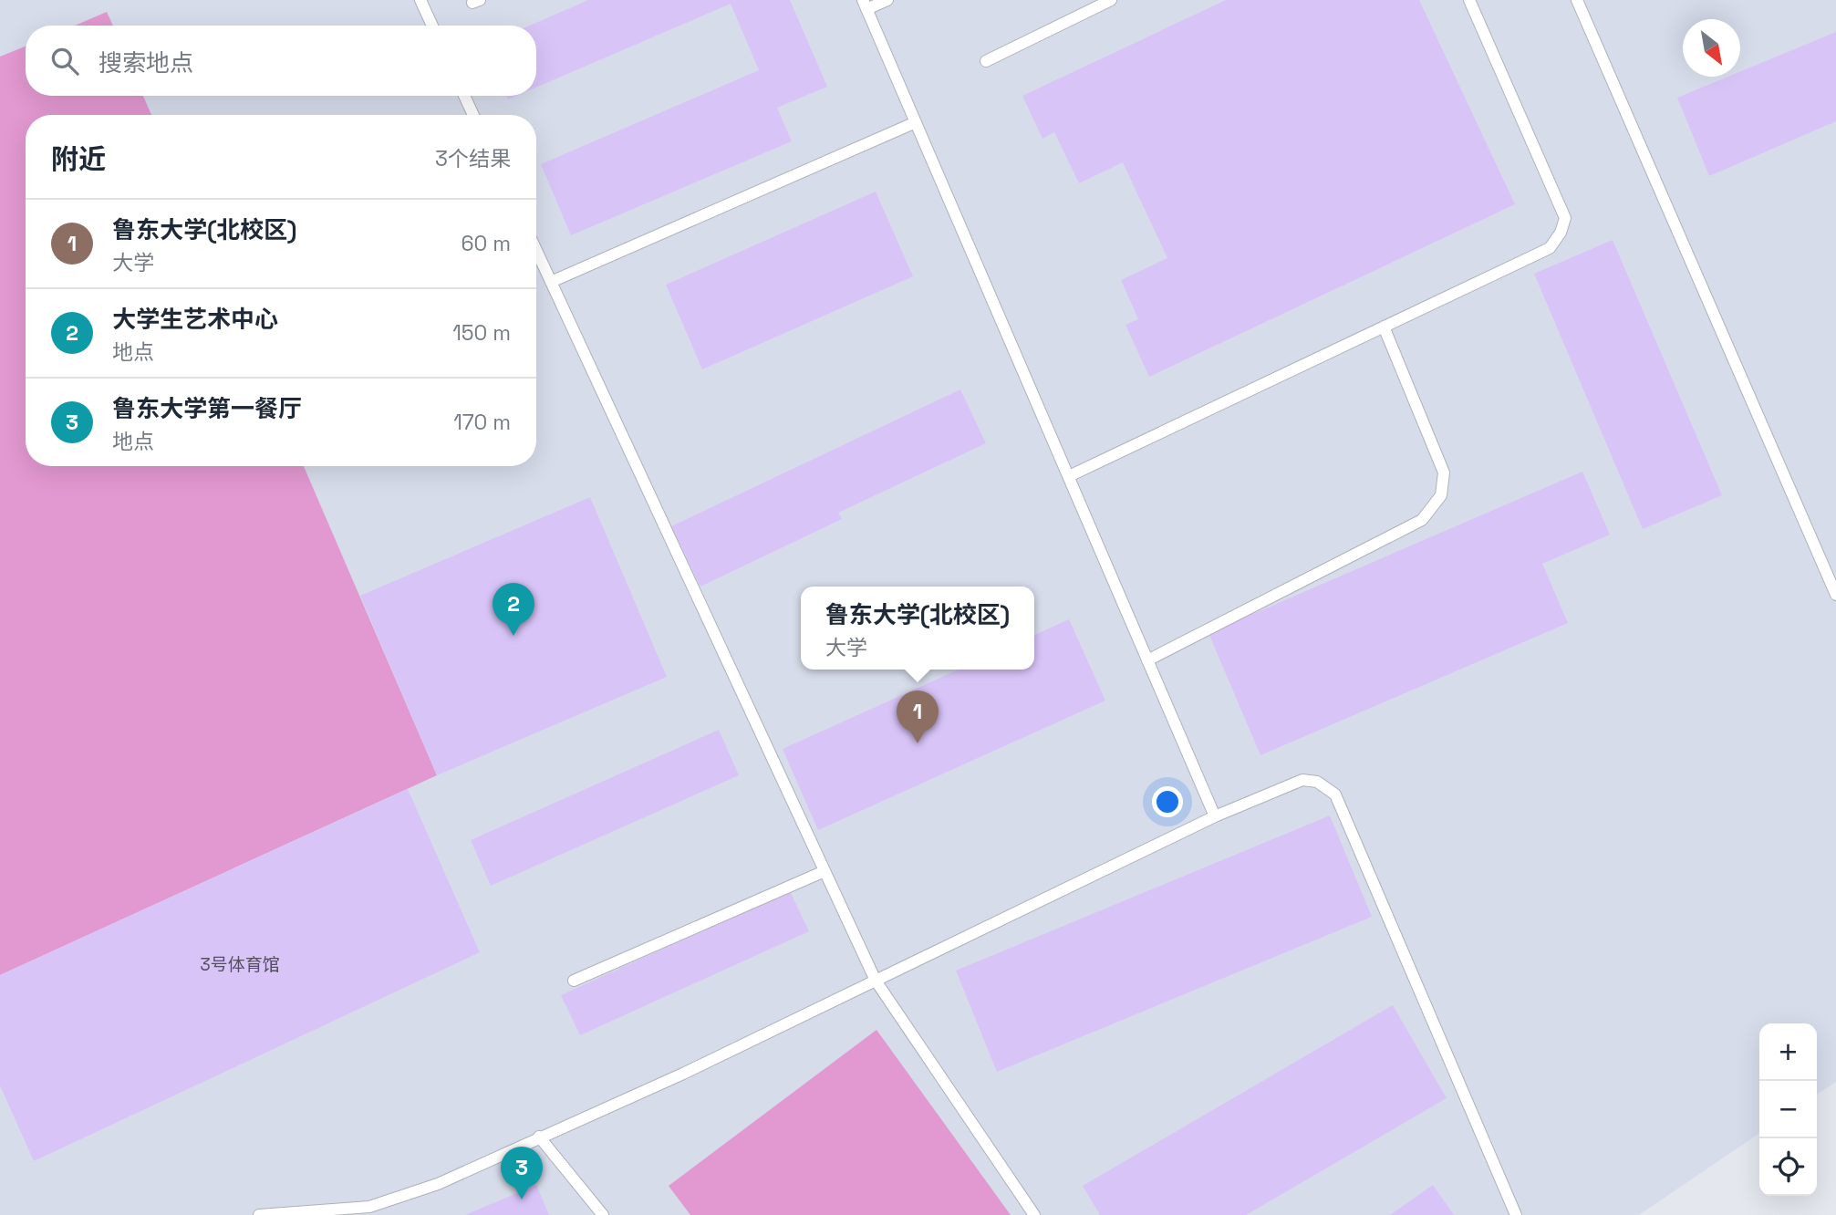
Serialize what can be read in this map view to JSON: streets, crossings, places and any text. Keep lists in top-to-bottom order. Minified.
{"house_numbers":["3号体育馆"],"north":"bottom right","page":{"search":"搜索地点","heading":["附近","3个结果"],"list":[{"mark":"1","name":"鲁东大学(北校区)","note":"大学","value":"60 m"},{"mark":"2","name":"大学生艺术中心","note":"地点","value":"150 m"},{"mark":"3","name":"鲁东大学第一餐厅","note":"地点","value":"170 m"}],"pins":["2","1","3"],"popup":["鲁东大学(北校区)","大学"],"map_buttons":["+","−"]}}
